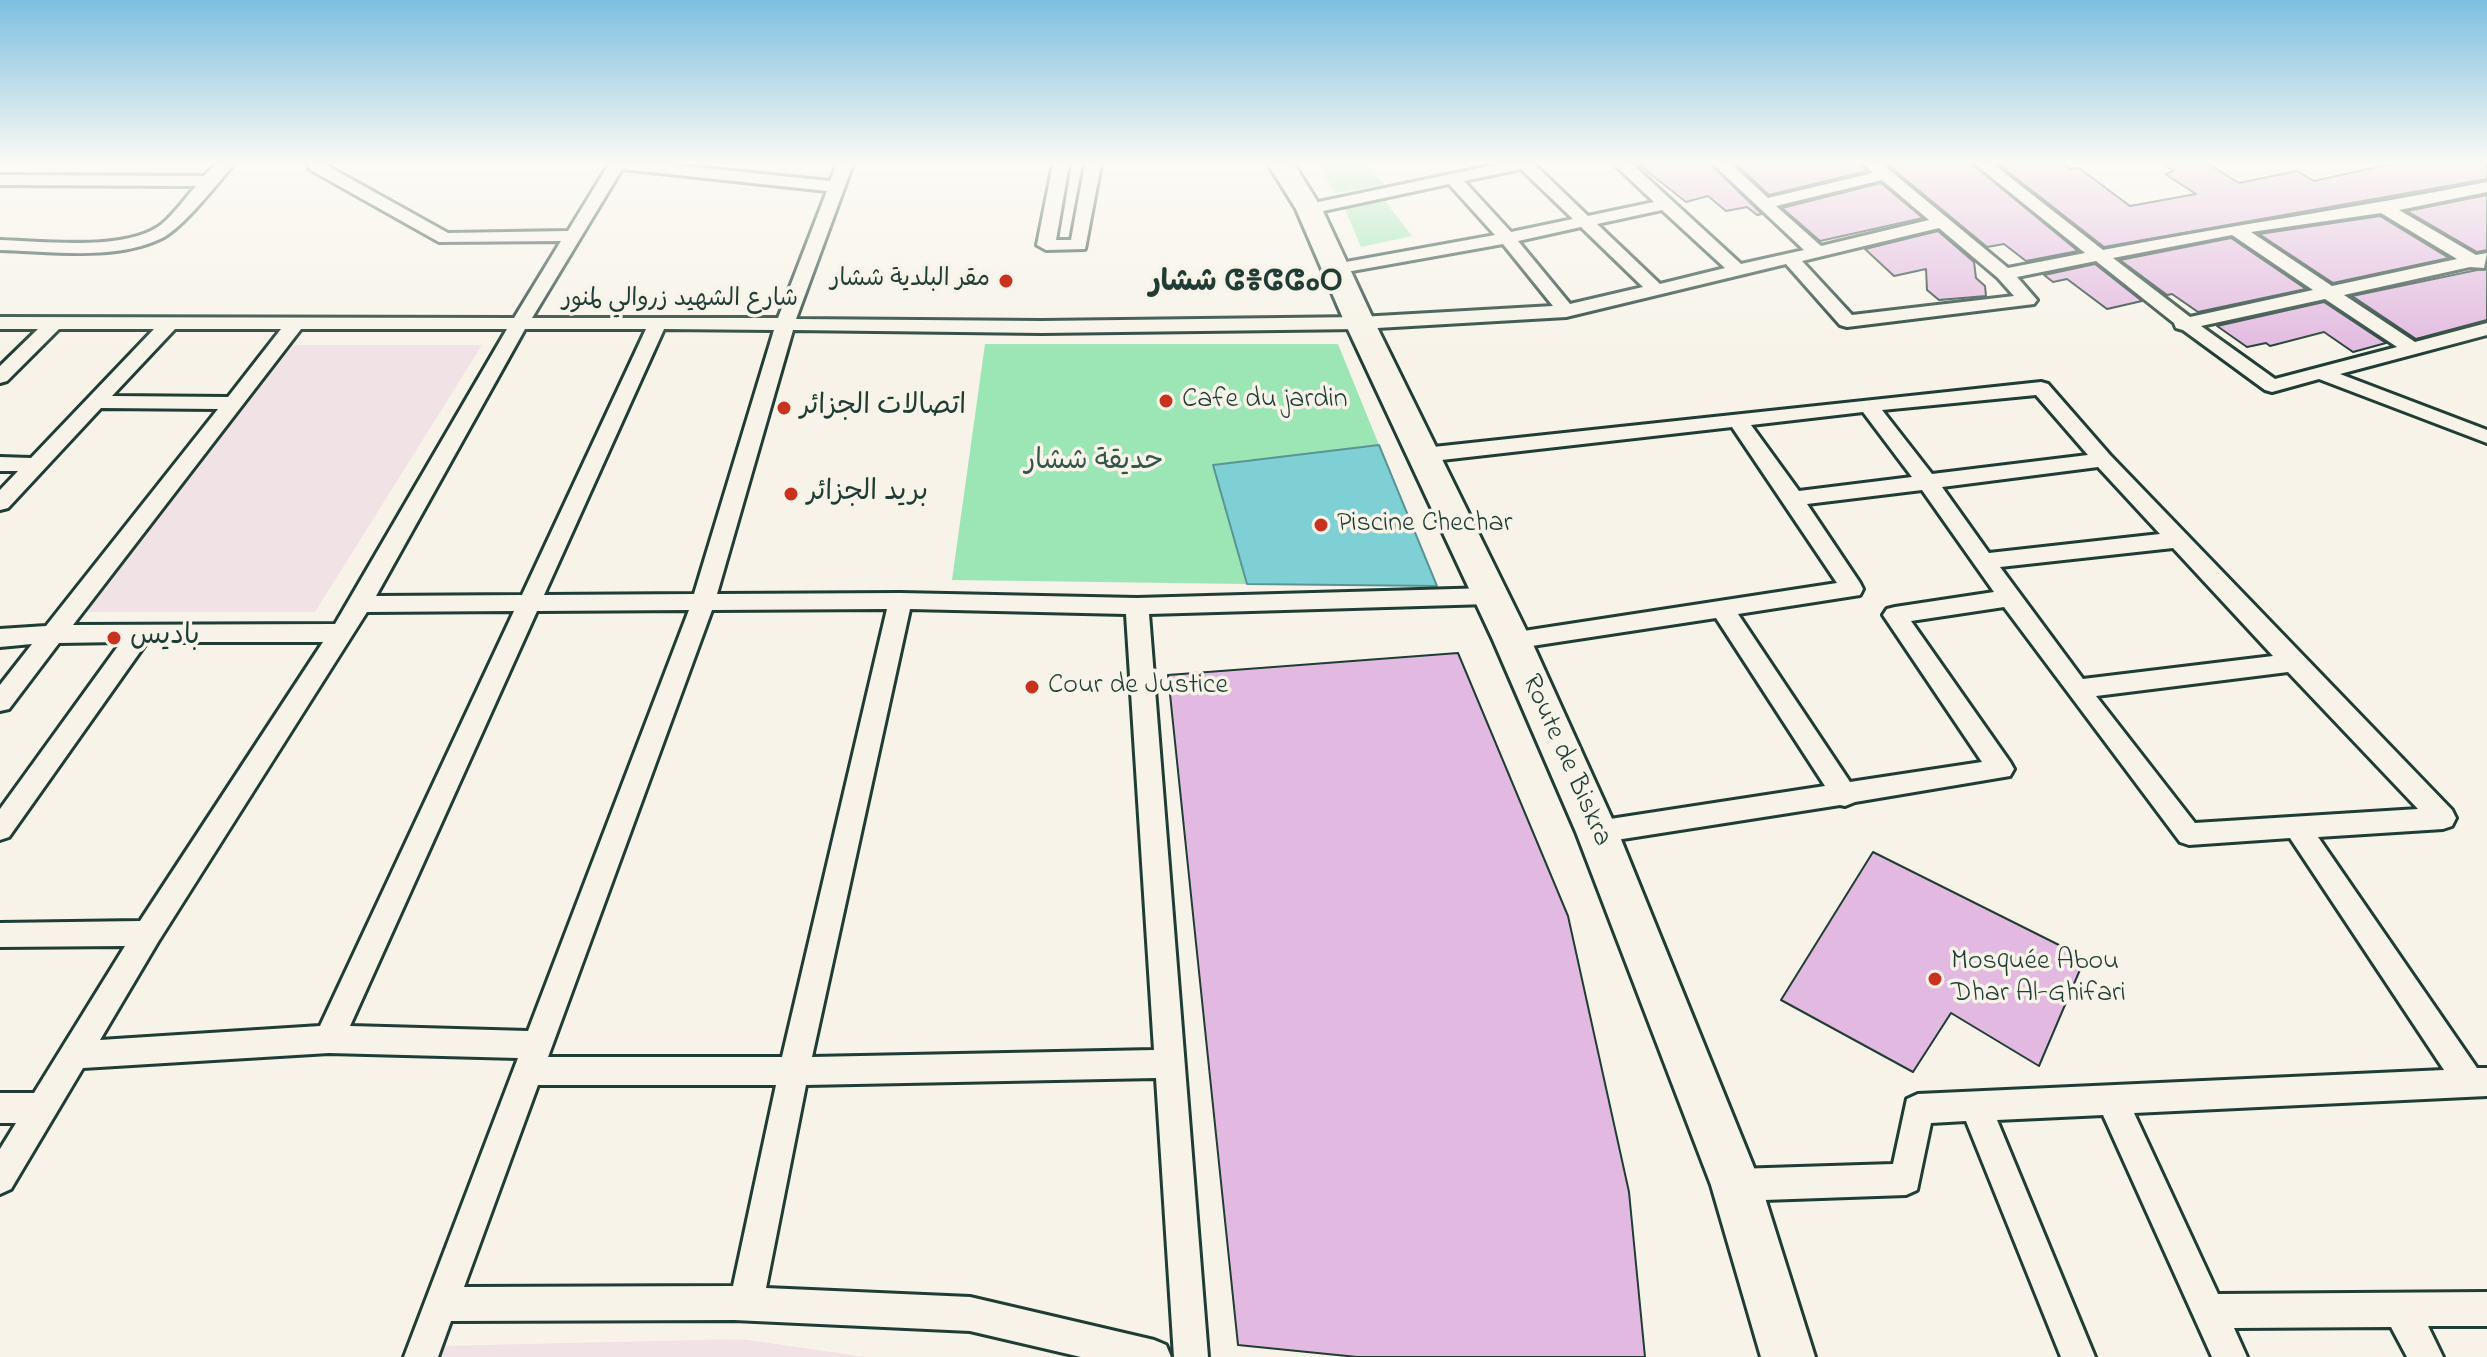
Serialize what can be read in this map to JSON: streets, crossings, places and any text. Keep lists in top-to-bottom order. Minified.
{"streets":{"main road":["Route de Biskra"],"street":["شارع الشهيد زروالي لمنور"]},"crossings":[["شارع الشهيد زروالي لمنور","Route de Biskra"]],"districts":["ششار ⵛⴻⵛⵛⴰⵔ"],"parks":["حديقة ششار"],"places":["مقر البلدية ششار","Cafe du jardin","اتصالات الجزائر","بريد الجزائر","Piscine Chechar","باديس","Cour de Justice","Mosquée Abou Dhar Al-Ghifari"]}
